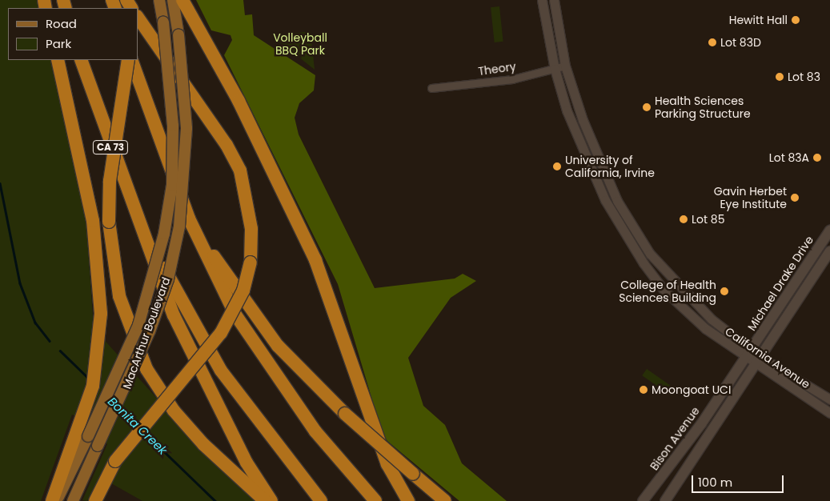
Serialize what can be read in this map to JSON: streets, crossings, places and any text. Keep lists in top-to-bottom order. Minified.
{"streets":{"highway":["CA 73"],"main road":["Michael Drake Drive","MacArthur Boulevard","Bison Avenue"],"street":["Theory","California Avenue"]},"crossings":[["Theory","California Avenue"],["Michael Drake Drive","California Avenue"],["Michael Drake Drive","Bison Avenue"],["California Avenue","Bison Avenue"]],"water":["Bonita Creek"],"parks":["Volleyball BBQ Park"],"places":["Hewitt Hall","Lot 83D","Lot 83","Health Sciences Parking Structure","Lot 83A","University of California, Irvine","Gavin Herbet Eye Institute","Lot 85","College of Health Sciences Building","Moongoat UCI"],"legend":["Road","Park"],"scale_bar":"100 m"}
